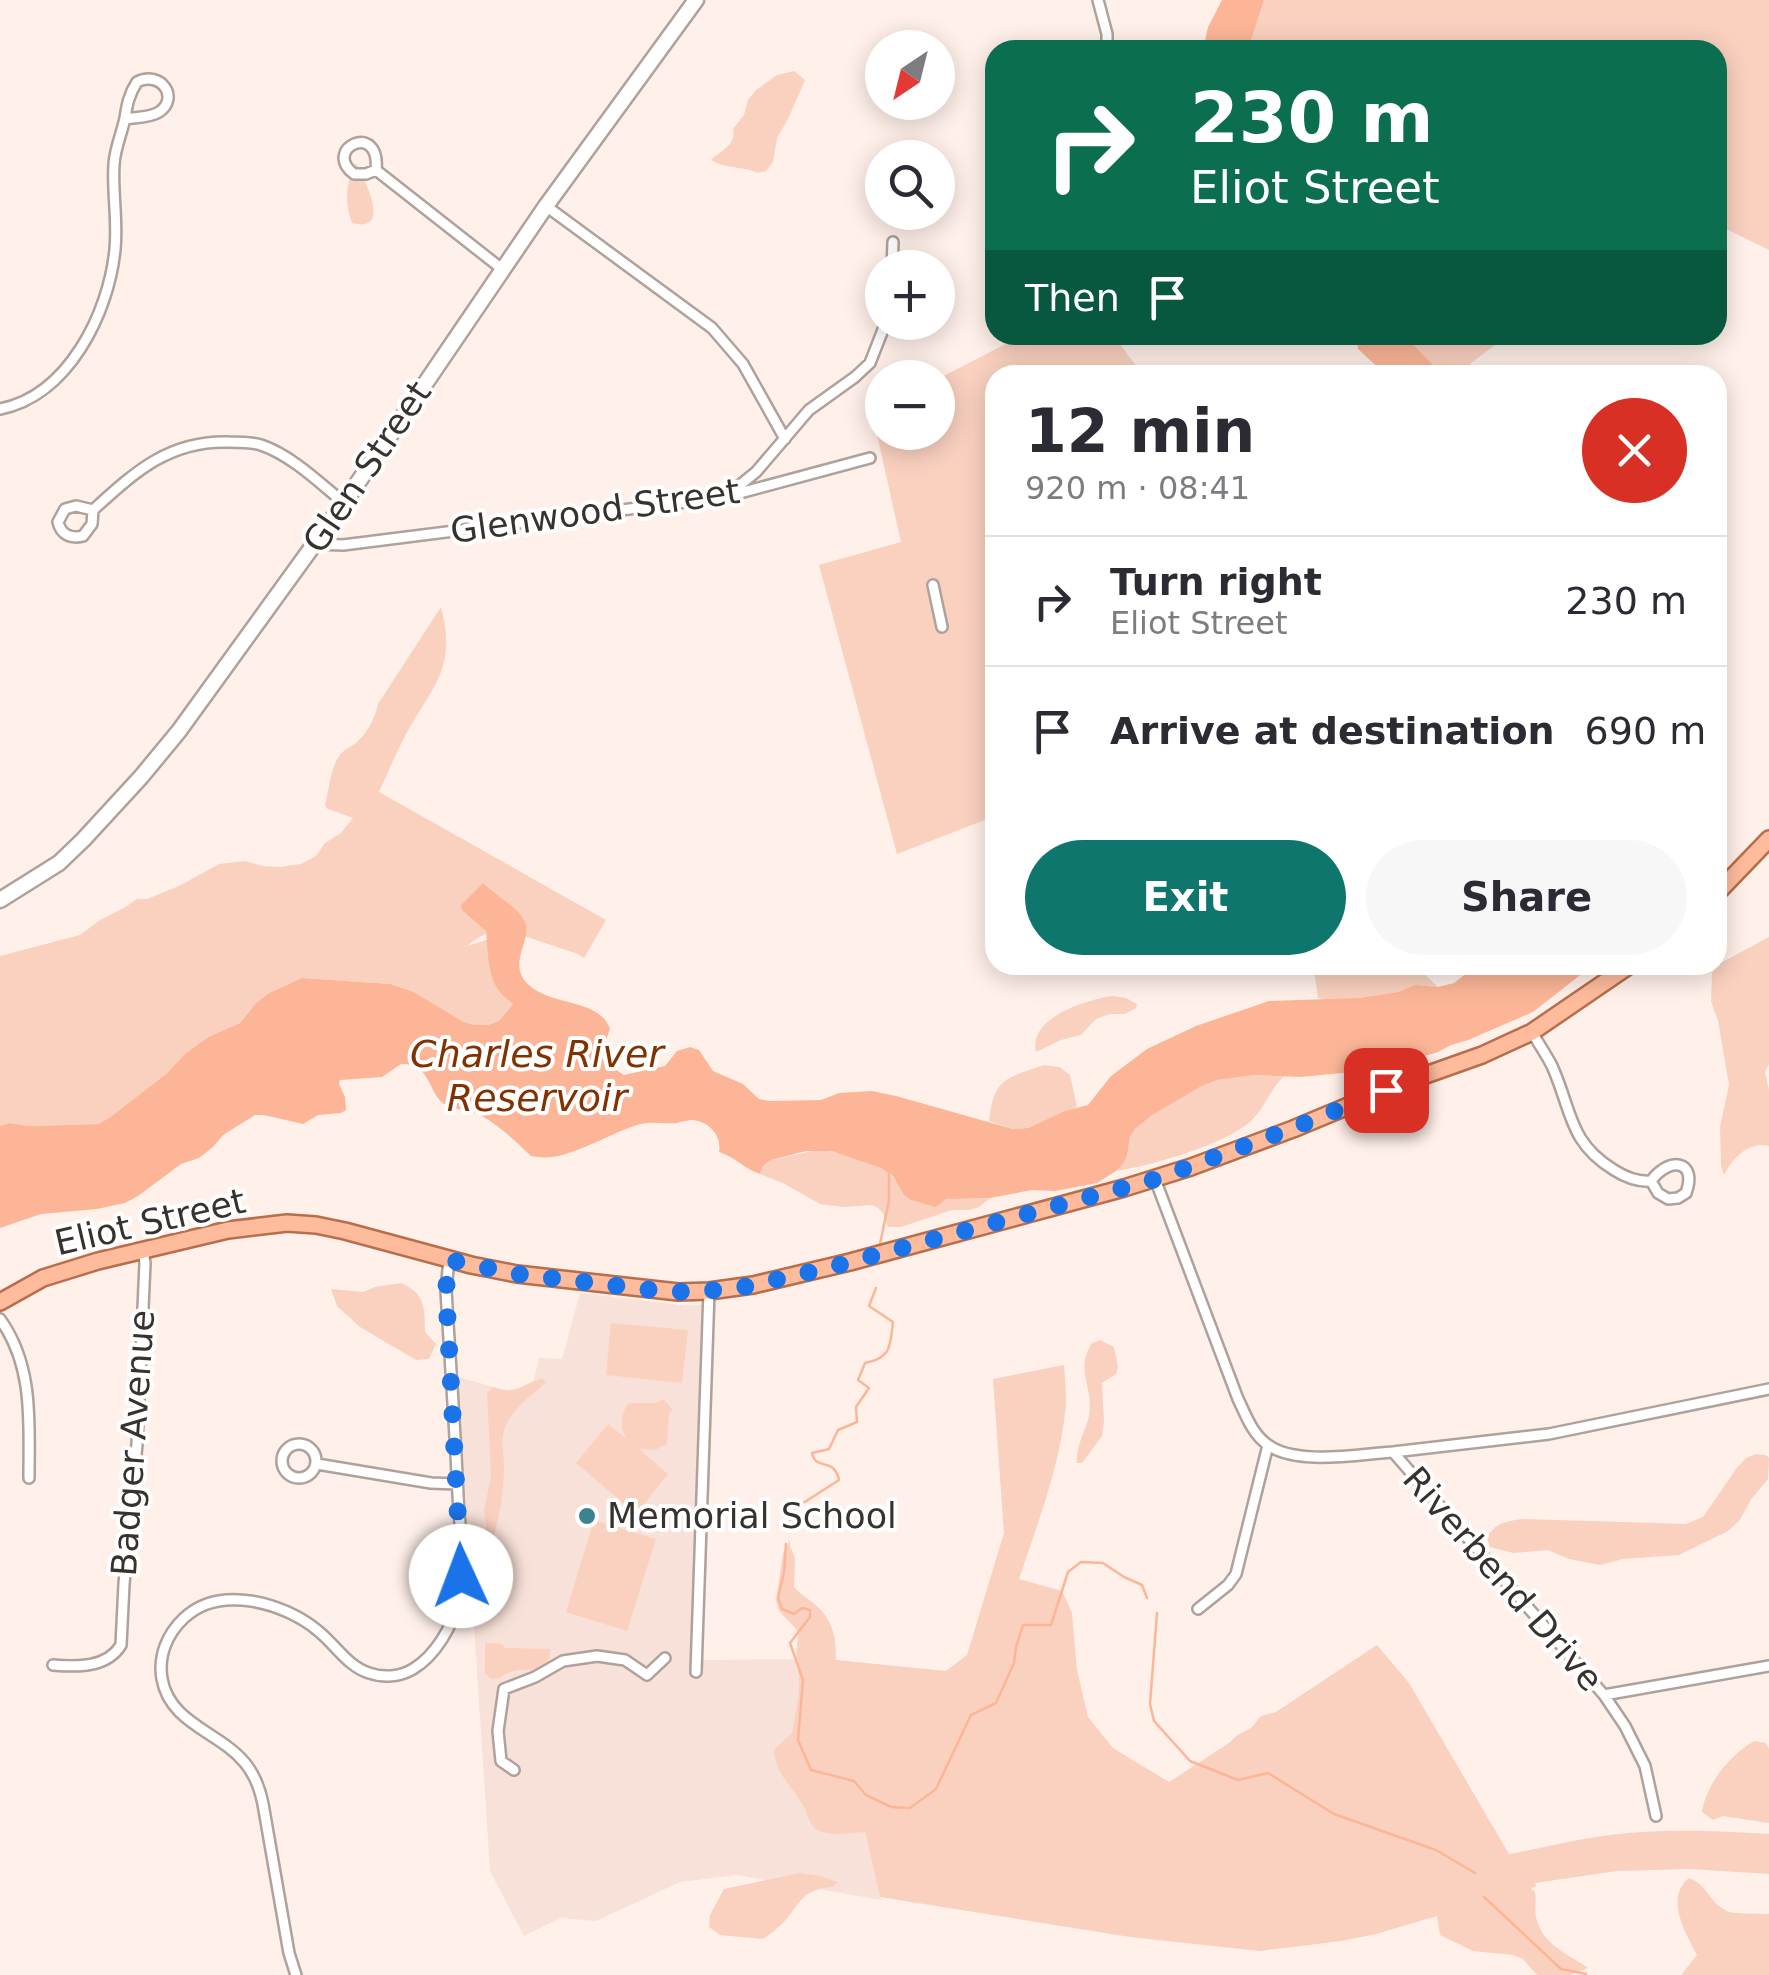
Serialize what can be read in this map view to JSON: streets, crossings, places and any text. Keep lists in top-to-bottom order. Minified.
{"streets":{"main road":["Eliot Street"],"street":["Glen Street","Glenwood Street","Badger Avenue","Riverbend Drive"]},"crossings":[["Glen Street","Glenwood Street"],["Eliot Street","Badger Avenue"]],"water":["Charles River Reservoir"],"places":["Memorial School"],"north":"bottom left","page":{"map_buttons":["+","−"],"turn":["230 m","Eliot Street"],"then":"Then","heading":["12 min","920 m · 08:41"],"list":[{"name":"Turn right","note":"Eliot Street","value":"230 m"},{"name":"Arrive at destination","value":"690 m"}],"buttons":["Exit","Share"]}}
